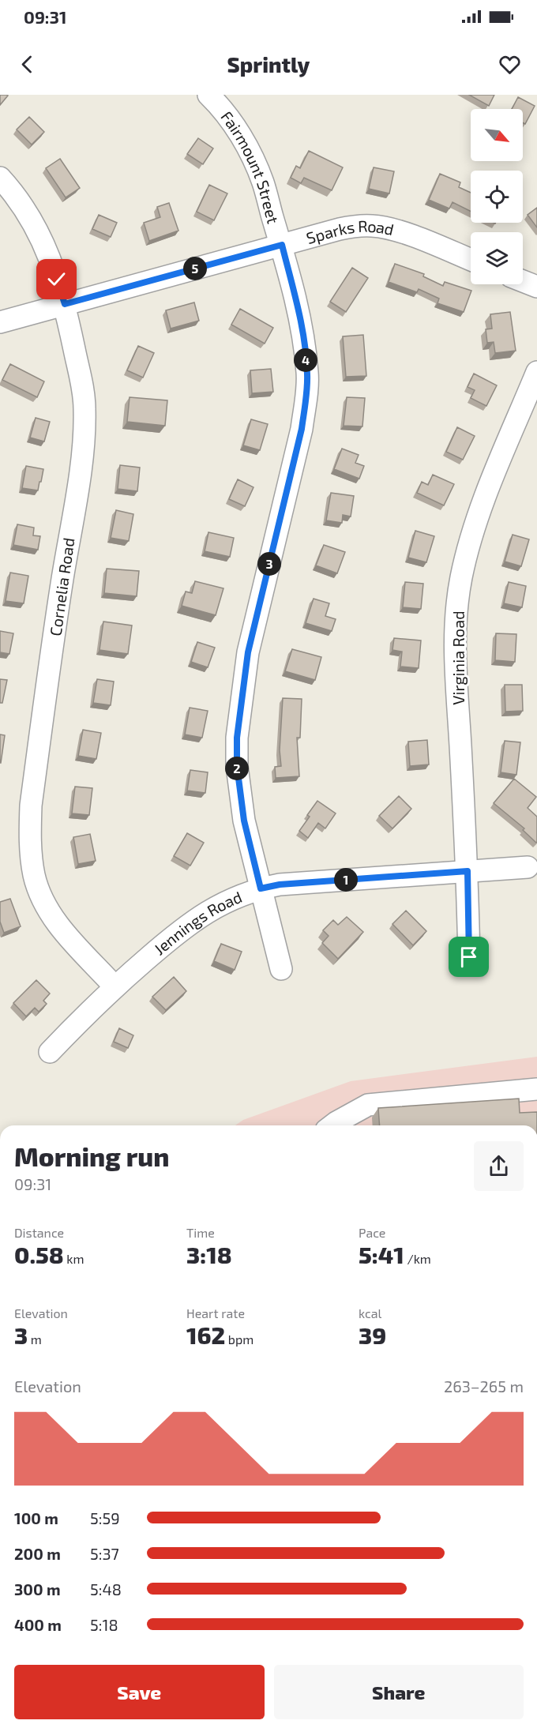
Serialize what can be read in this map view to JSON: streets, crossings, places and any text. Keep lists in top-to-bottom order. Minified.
{"streets":{"street":["Fairmount Street","Sparks Road","Cornelia Road","Virginia Road","Jennings Road"]},"crossings":[["Fairmount Street","Sparks Road"],["Fairmount Street","Jennings Road"],["Sparks Road","Cornelia Road"],["Cornelia Road","Jennings Road"],["Virginia Road","Jennings Road"]],"north":"bottom right","page":{"status":"09:31","header":"Sprintly","pins":["5","4","3","2","1"],"heading":["Morning run","09:31"],"stats":[["Distance","0.58 km"],["Time","3:18"],["Pace","5:41 /km"],["Elevation","3 m"],["Heart rate","162 bpm"],["kcal","39"]],"chart":["Elevation","263–265 m"],"list":[{"name":"100 m","note":"5:59"},{"name":"200 m","note":"5:37"},{"name":"300 m","note":"5:48"},{"name":"400 m","note":"5:18"}],"buttons":["Save","Share"]}}
